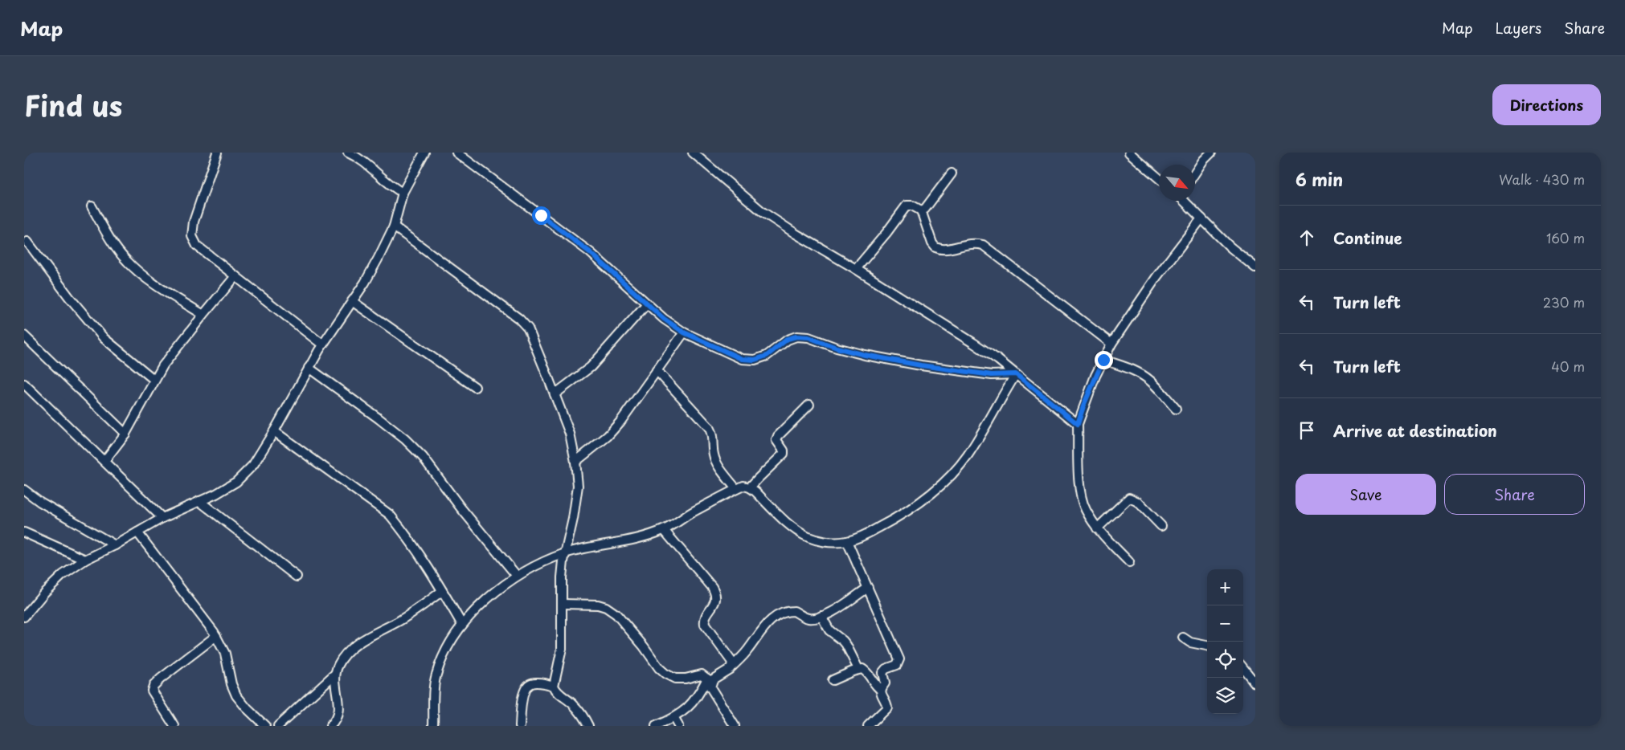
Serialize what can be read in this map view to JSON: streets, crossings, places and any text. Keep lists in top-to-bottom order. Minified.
{"north":"bottom right","page":{"header":"Map","nav":["Map","Layers","Share"],"title":"Find us","buttons":["Directions",["Save","Share"]],"heading":["6 min","Walk · 430 m"],"list":[["Continue","160 m"],["Turn left","230 m"],["Turn left","40 m"],"Arrive at destination"],"map_buttons":["+","−"]}}
